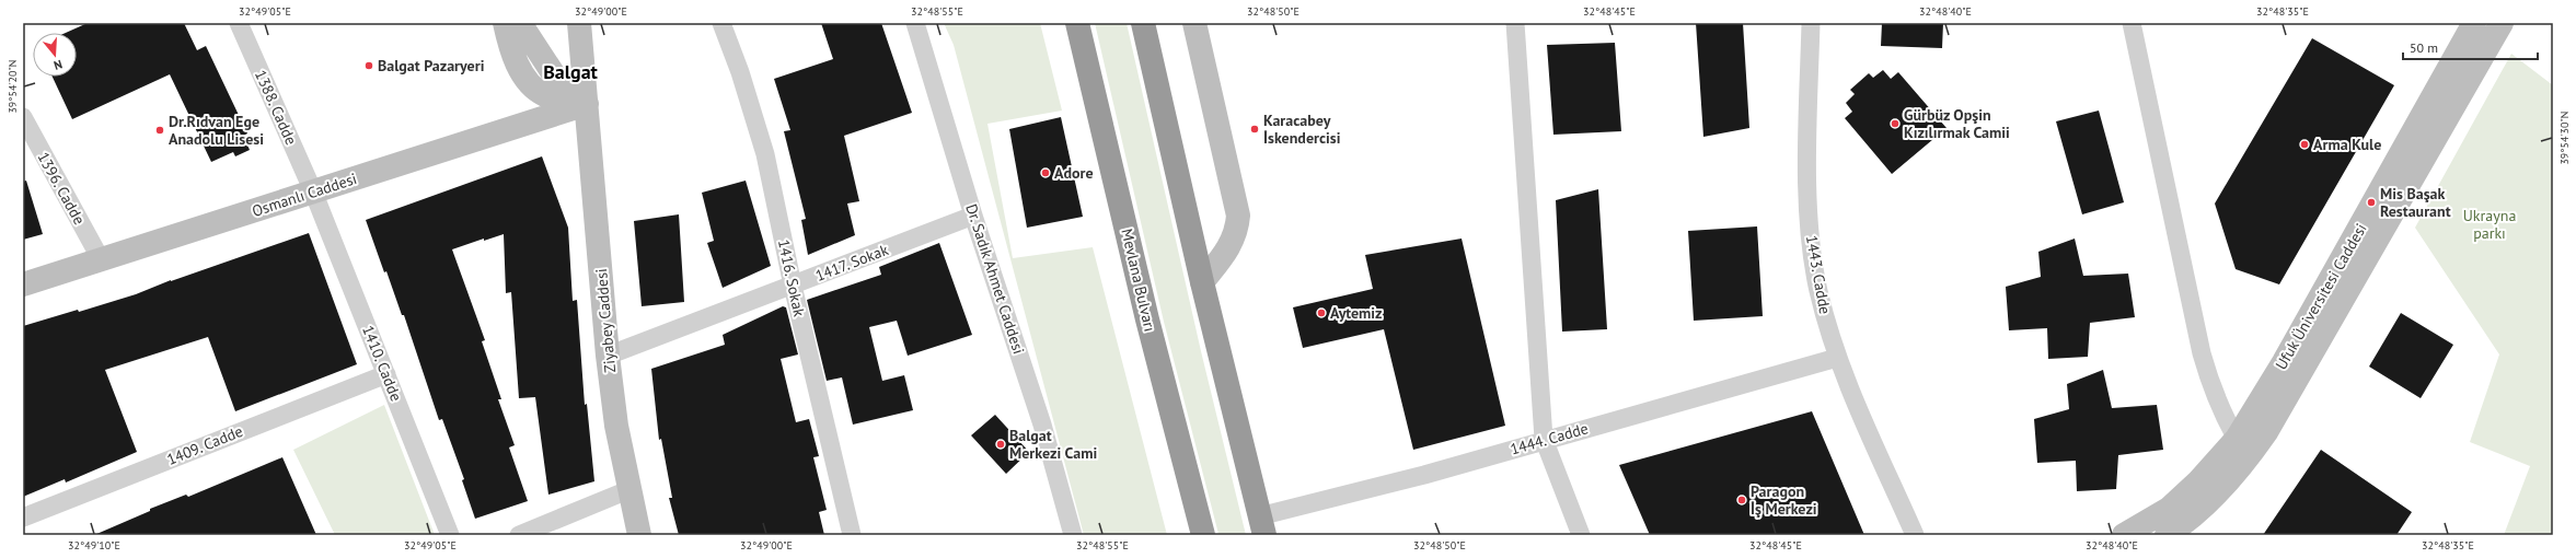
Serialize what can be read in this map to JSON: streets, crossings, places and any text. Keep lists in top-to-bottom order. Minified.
{"streets":{"highway":["Mevlana Bulvarı"],"main road":["Osmanlı Caddesi","Ufuk Üniversitesi Caddesi","Ziyabey Caddesi"],"street":["1388. Cadde","1396. Cadde","1417. Sokak","1443. Cadde","1416. Sokak","Dr. Sadık Ahmet Caddesi","1410. Cadde","1444. Cadde","1409. Cadde"]},"crossings":[["1388. Cadde","Osmanlı Caddesi"],["1388. Cadde","1410. Cadde"],["1396. Cadde","Osmanlı Caddesi"],["Osmanlı Caddesi","Ziyabey Caddesi"],["Osmanlı Caddesi","1410. Cadde"],["1417. Sokak","1416. Sokak"],["1417. Sokak","Dr. Sadık Ahmet Caddesi"],["1417. Sokak","Ziyabey Caddesi"],["1443. Cadde","1444. Cadde"],["1410. Cadde","1409. Cadde"]],"districts":["Balgat"],"parks":["Ukrayna parkı"],"places":["Balgat Pazaryeri","Gürbüz Opşin Kızılırmak Camii","Karacabey İskendercisi","Dr.Rıdvan Ege Anadolu Lisesi","Arma Kule","Adore","Mis Başak Restaurant","Aytemiz","Balgat Merkezi Cami","Paragon İş Merkezi"],"scale_bar":"50 m","north":"bottom","coordinates":["32°49'05\"E","32°49'00\"E","32°48'55\"E","32°48'50\"E","32°48'45\"E","32°48'40\"E","32°48'35\"E","39°54'20\"N","39°54'30\"N","32°49'10\"E"]}
